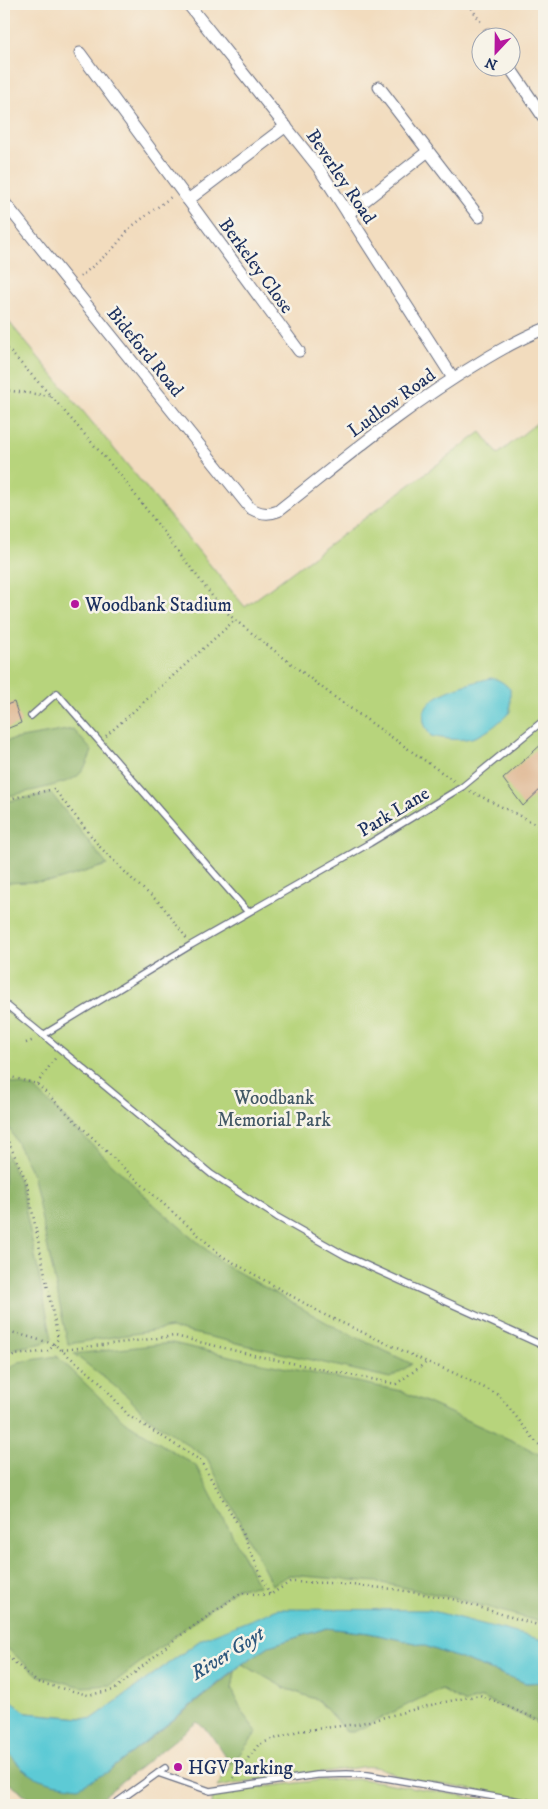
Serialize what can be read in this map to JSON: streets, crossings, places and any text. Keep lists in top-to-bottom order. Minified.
{"streets":{"street":["Beverley Road","Berkeley Close","Bideford Road","Ludlow Road"],"lane":["Park Lane"]},"crossings":[["Beverley Road","Ludlow Road"],["Bideford Road","Ludlow Road"]],"water":["River Goyt"],"parks":["Woodbank Memorial Park"],"places":["Woodbank Stadium","HGV Parking"],"north":"bottom"}
